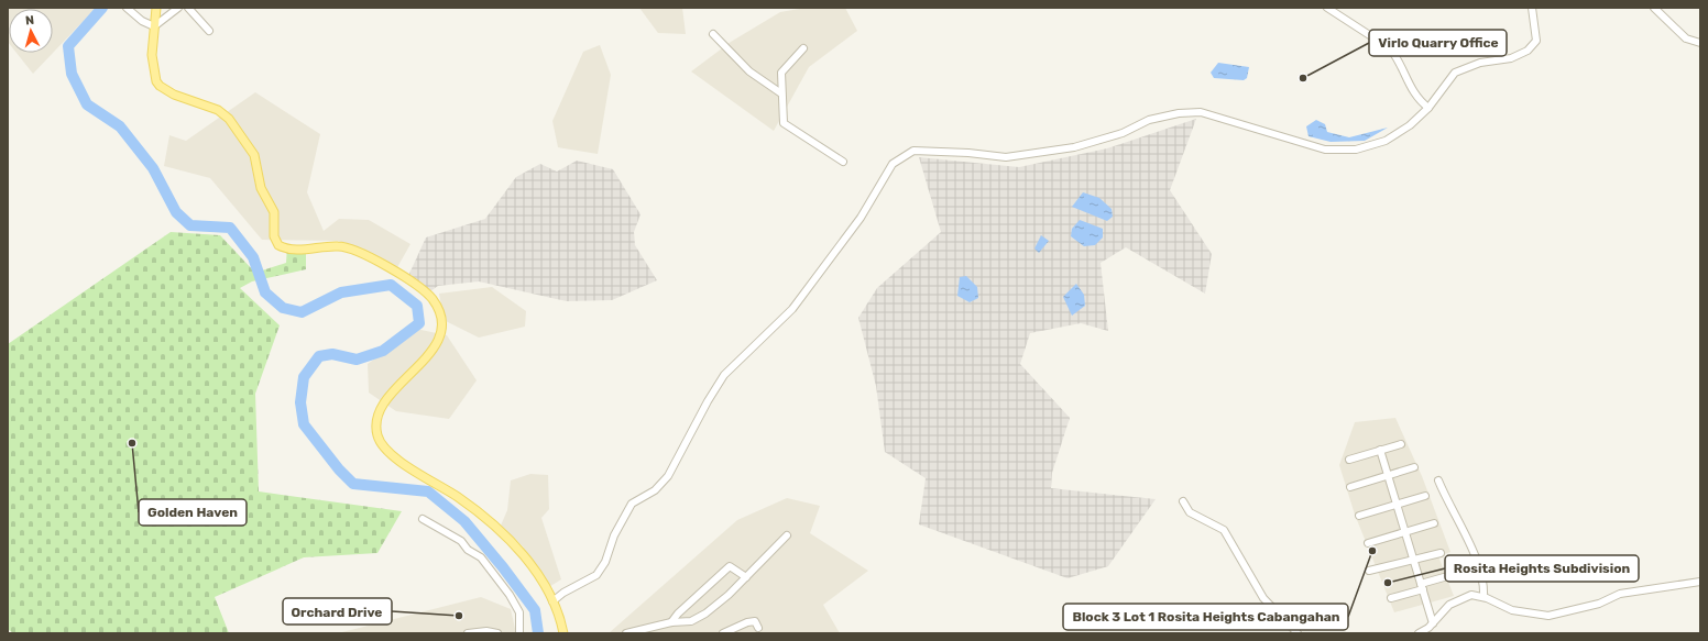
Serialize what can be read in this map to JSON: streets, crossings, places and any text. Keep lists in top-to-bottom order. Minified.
{"places":["Virlo Quarry Office","Golden Haven","Block 3 Lot 1 Rosita Heights Cabangahan","Rosita Heights Subdivision","Orchard Drive"],"north":"top"}
